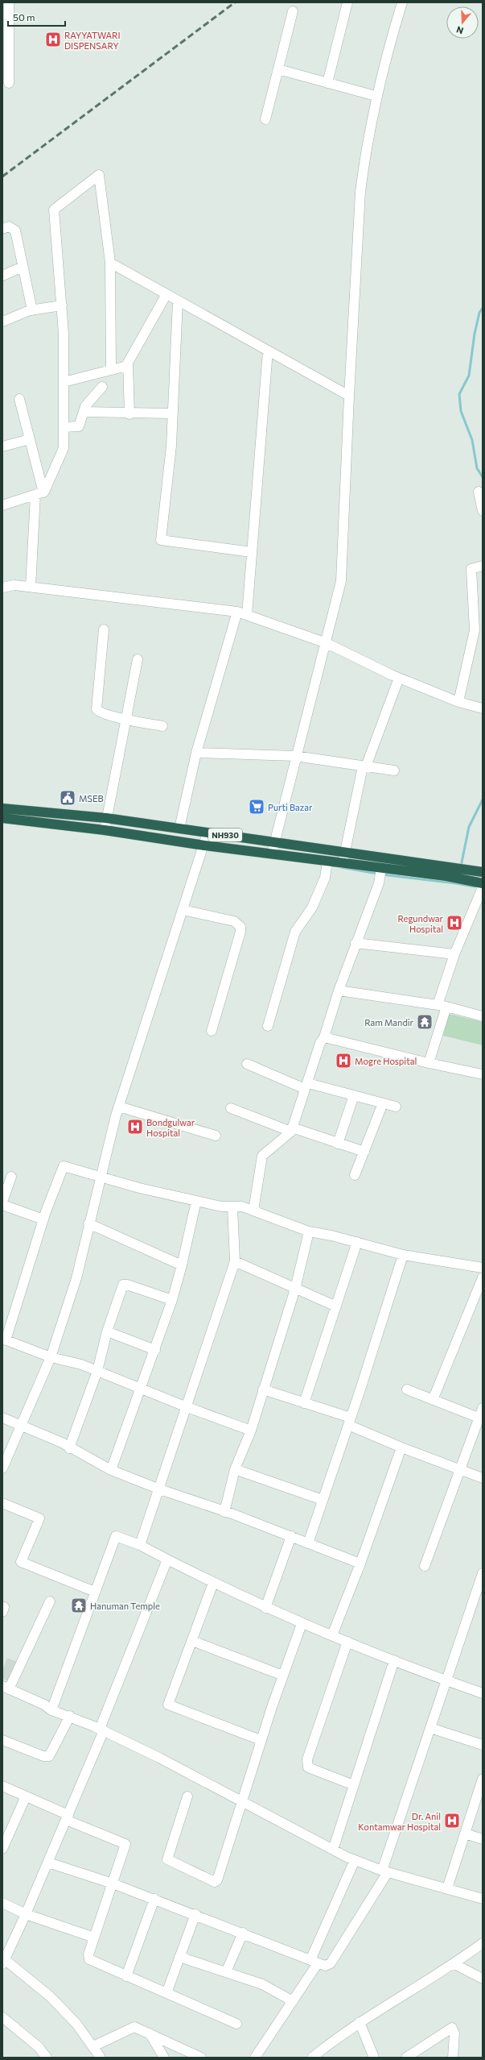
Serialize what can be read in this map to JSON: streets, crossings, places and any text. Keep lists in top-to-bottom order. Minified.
{"streets":{"highway":["NH930"]},"places":{"hospital":["RAYYATWARI DISPENSARY","Regundwar Hospital","Mogre Hospital","Bondgulwar Hospital","Dr. Anil Kontamwar Hospital"],"public building":["MSEB"],"supermarket":["Purti Bazar"],"temple":["Ram Mandir","Hanuman Temple"]},"scale_bar":"50 m","north":"bottom"}
